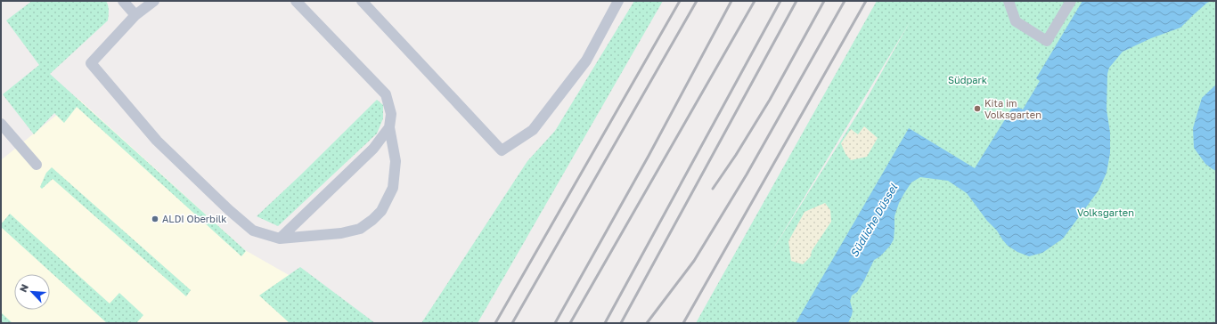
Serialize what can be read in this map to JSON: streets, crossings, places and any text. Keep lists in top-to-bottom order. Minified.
{"water":["Südliche Düssel"],"parks":["Südpark","Volksgarten"],"places":["Kita im Volksgarten","ALDI Oberbilk"],"north":"top left"}
